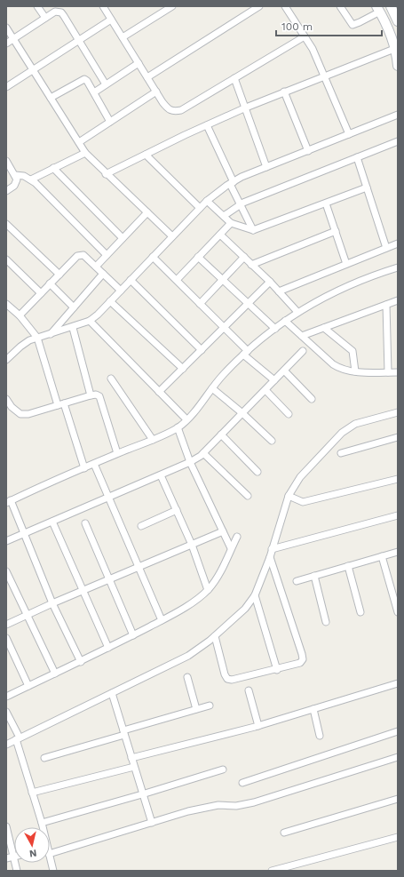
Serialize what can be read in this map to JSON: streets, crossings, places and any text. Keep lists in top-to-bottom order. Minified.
{"scale_bar":"100 m","north":"bottom"}
